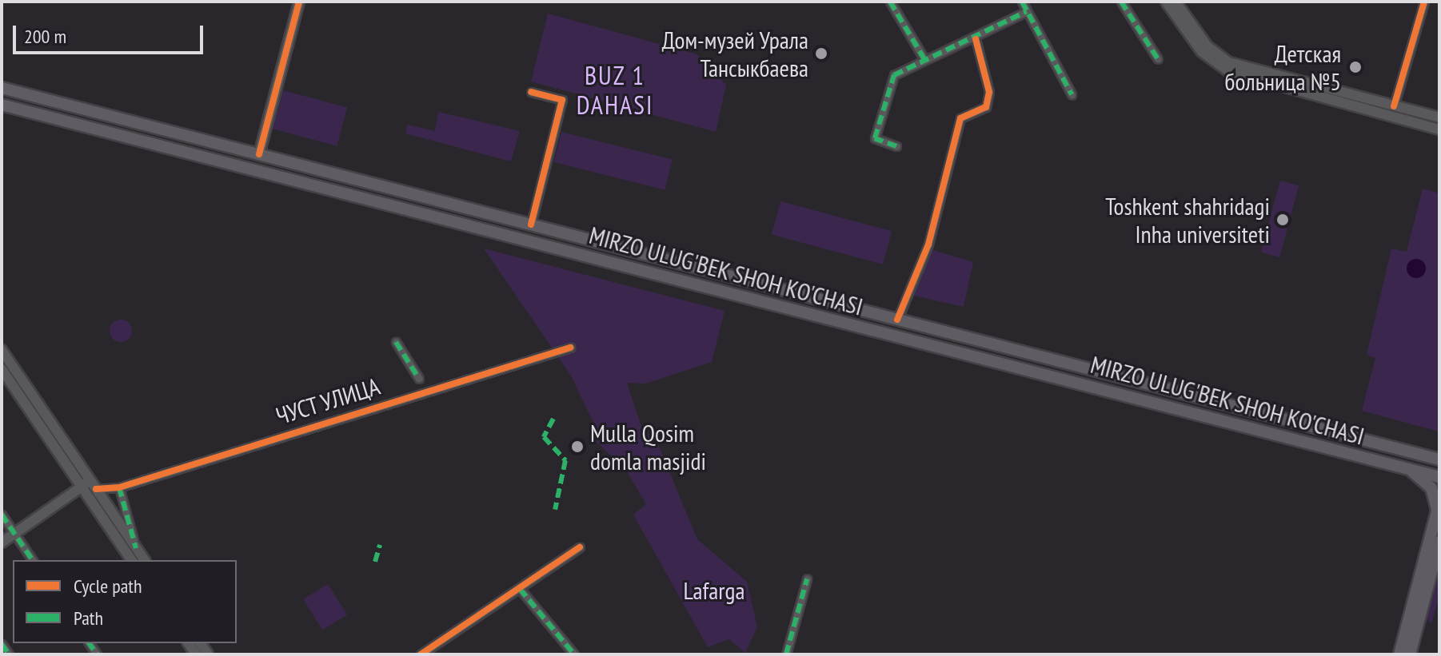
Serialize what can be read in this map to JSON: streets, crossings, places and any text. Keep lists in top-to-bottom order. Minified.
{"streets":{"main road":["MIRZO ULUG'BEK SHOH KO'CHASI"],"street":["ЧУСТ УЛИЦА"]},"districts":["BUZ 1 DAHASI"],"parks":["Lafarga"],"places":["Дом-музей Урала Тансыкбаева","Детская больница №5","Toshkent shahridagi Inha universiteti","Mulla Qosim domla masjidi"],"legend":["Cycle path","Path"],"scale_bar":"200 m"}
